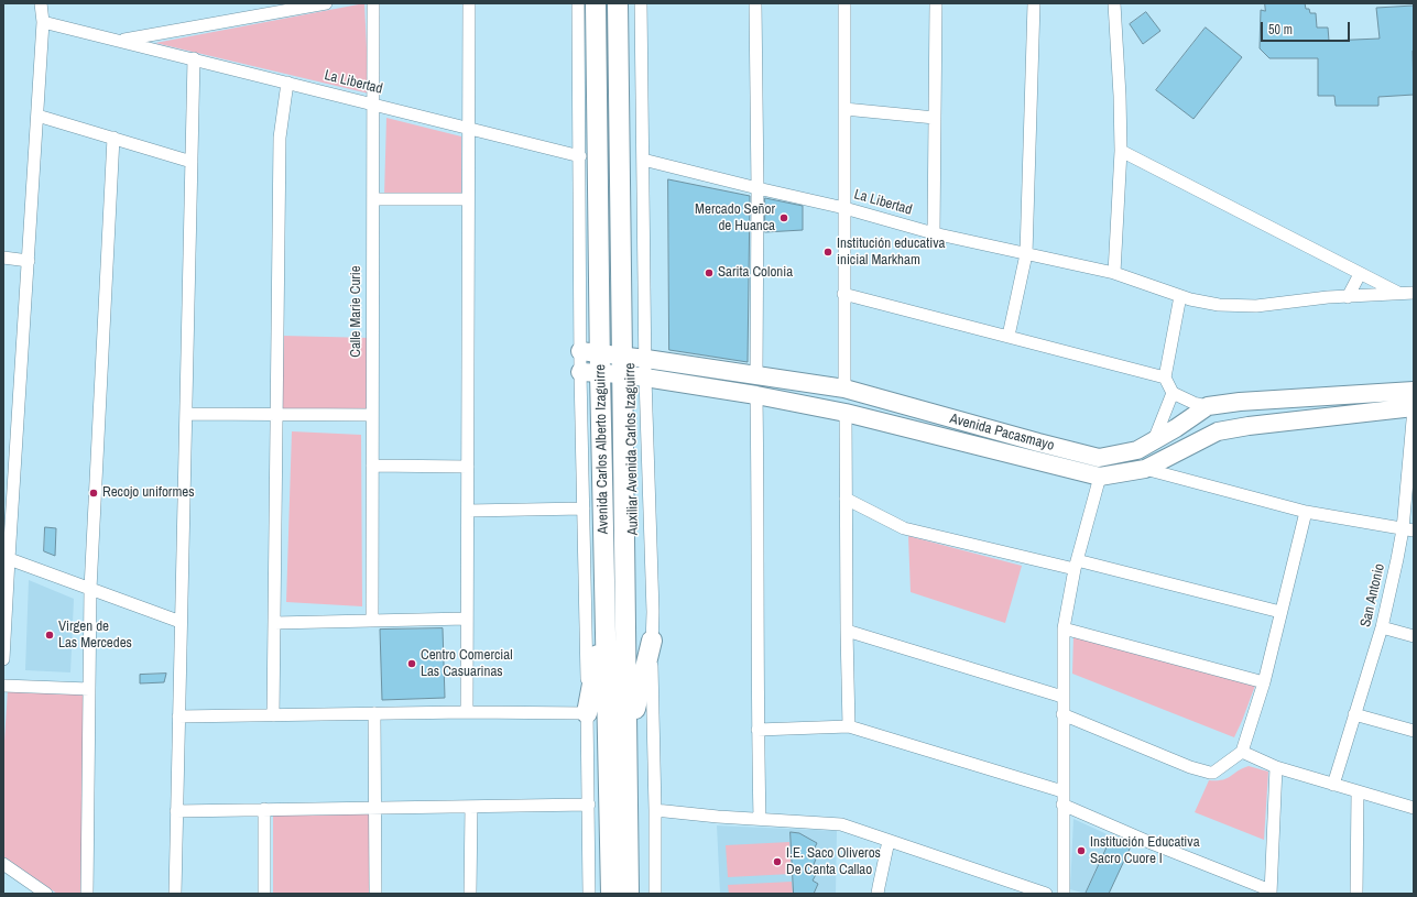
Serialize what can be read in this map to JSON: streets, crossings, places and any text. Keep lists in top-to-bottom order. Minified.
{"streets":{"main road":["Avenida Pacasmayo","Avenida Carlos Alberto Izaguirre"],"street":["La Libertad","Calle Marie Curie","Auxiliar Avenida Carlos Izaguirre","San Antonio"]},"crossings":[["La Libertad","Calle Marie Curie"],["La Libertad","Auxiliar Avenida Carlos Izaguirre"],["Avenida Pacasmayo","Avenida Carlos Alberto Izaguirre"],["Avenida Pacasmayo","Auxiliar Avenida Carlos Izaguirre"],["Avenida Pacasmayo","San Antonio"]],"places":["Mercado Señor de Huanca","Institución educativa inicial Markham","Sarita Colonia","Recojo uniformes","Virgen de Las Mercedes","Centro Comercial Las Casuarinas","Institución Educativa Sacro Cuore I","I.E. Saco Oliveros De Canta Callao"],"scale_bar":"50 m"}
